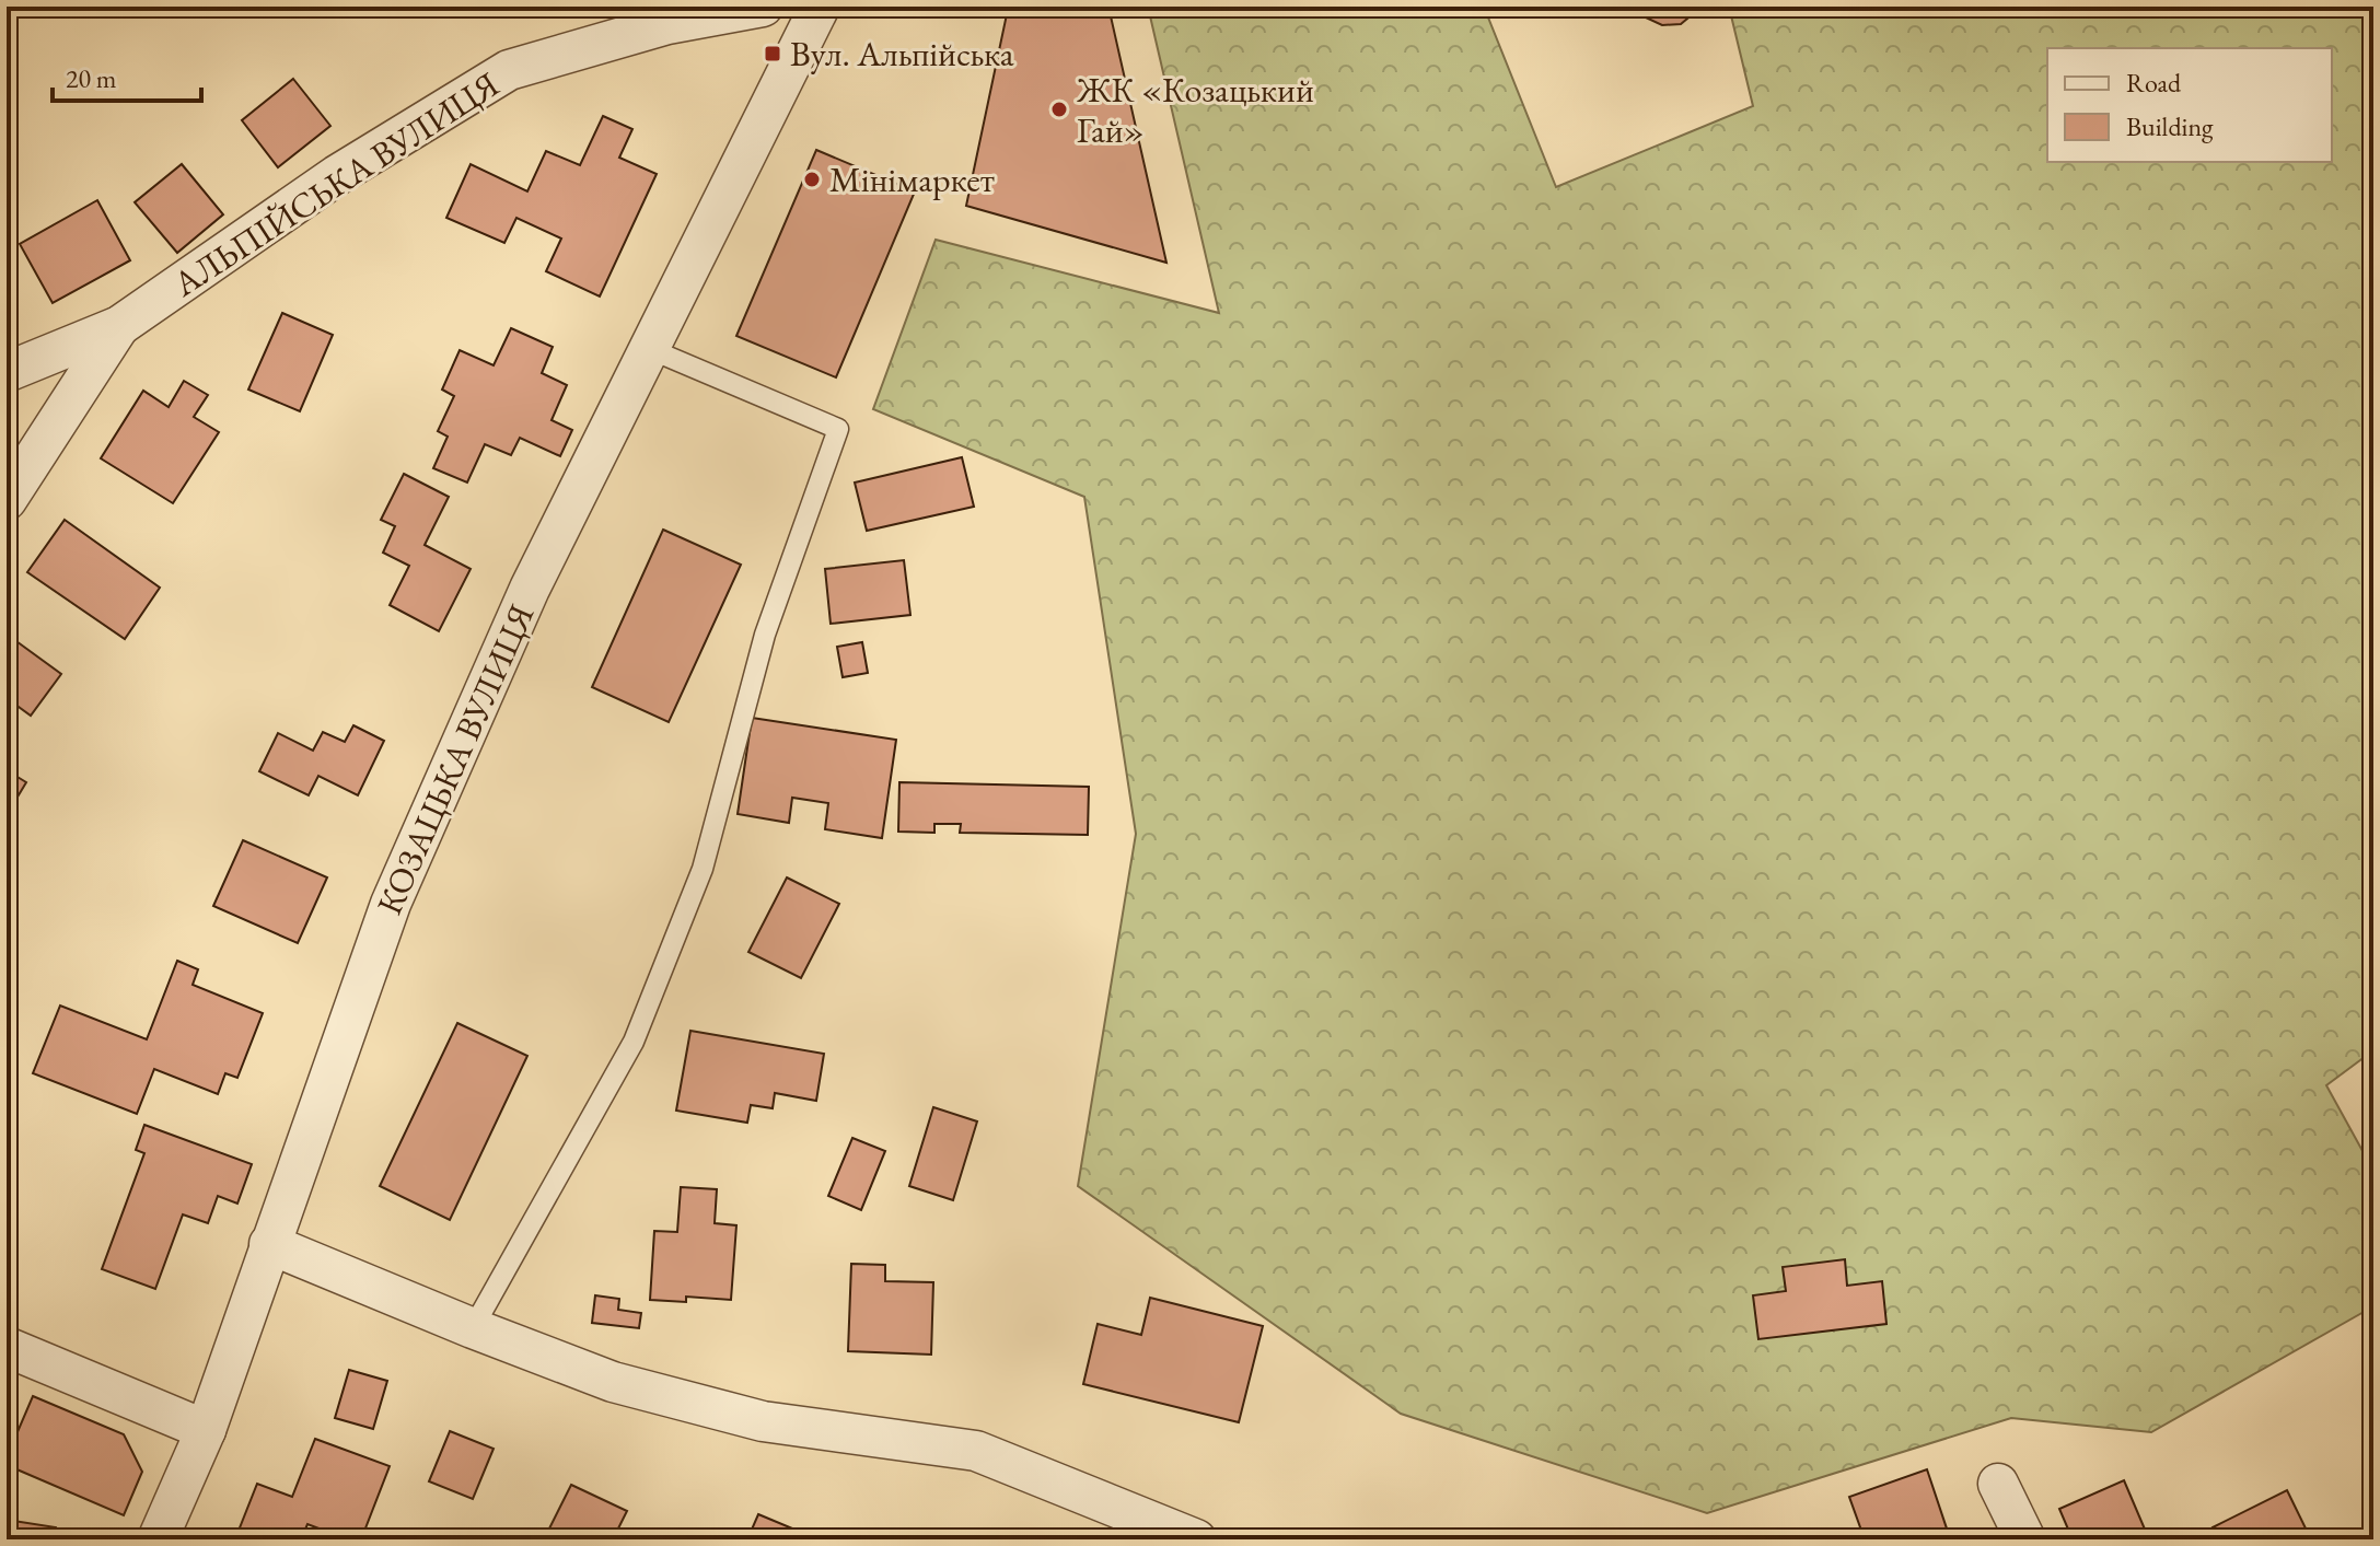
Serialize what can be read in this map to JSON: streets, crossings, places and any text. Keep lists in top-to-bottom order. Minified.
{"streets":{"street":["АЛЬПІЙСЬКА ВУЛИЦЯ","КОЗАЦЬКА ВУЛИЦЯ"]},"places":{"transit":["Вул. Альпійська"],"other":["ЖК «Козацький Гай»","Мінімаркет"]},"legend":["Road","Building"],"scale_bar":"20 m"}
